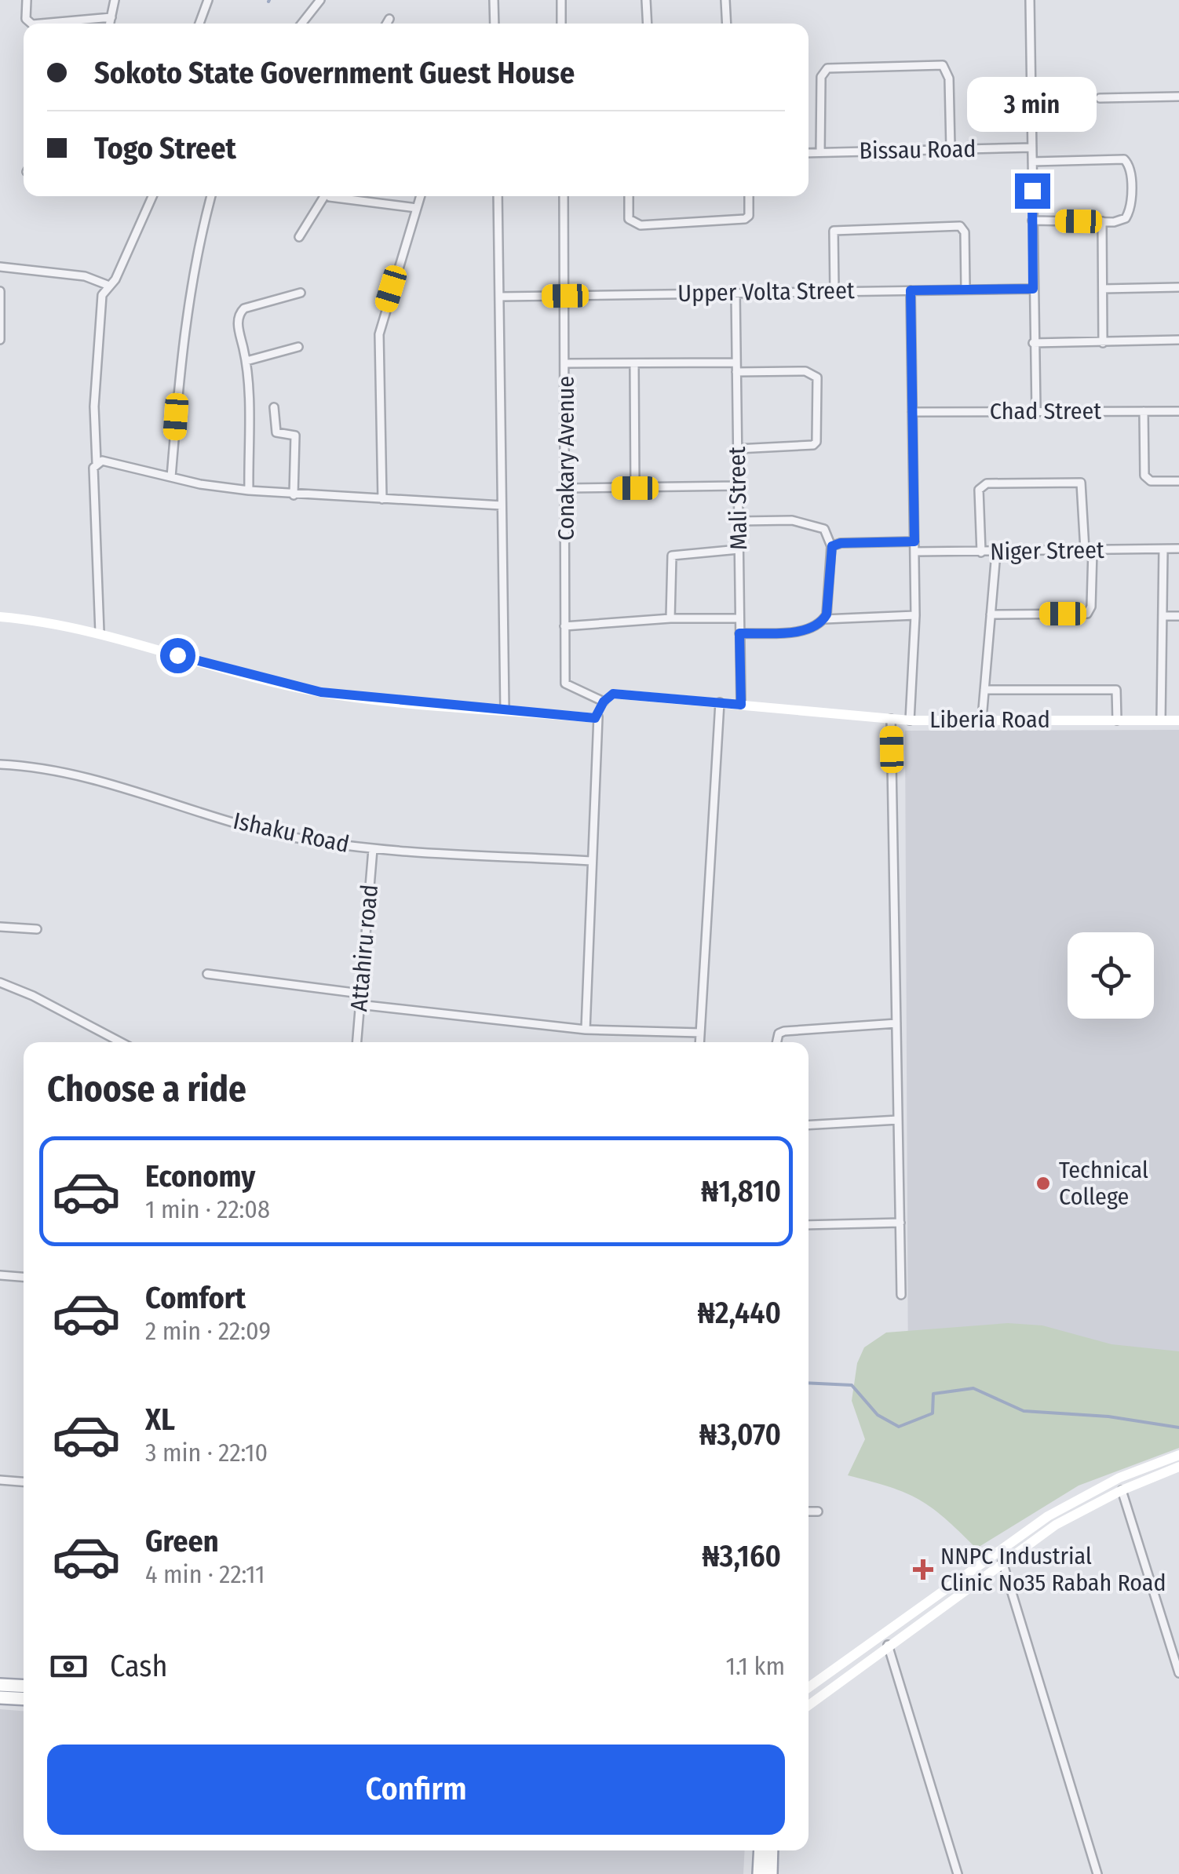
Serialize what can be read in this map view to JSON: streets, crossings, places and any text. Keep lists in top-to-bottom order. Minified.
{"streets":{"street":["Bissau Road","Upper Volta Street","Chad Street","Conakary Avenue","Mali Street","Niger Street","Liberia Road","Ishaku Road","Attahiru road"]},"crossings":[["Upper Volta Street","Conakary Avenue"],["Upper Volta Street","Mali Street"],["Conakary Avenue","Liberia Road"],["Mali Street","Liberia Road"],["Ishaku Road","Attahiru road"]],"places":{"other":["Technical College"],"health":["NNPC Industrial Clinic No35 Rabah Road"]},"page":{"banner":["Sokoto State Government Guest House","Togo Street"],"bubble":"3 min","heading":"Choose a ride","list":[{"name":"Economy","note":"1 min · 22:08","value":"₦1,810"},{"name":"Comfort","note":"2 min · 22:09","value":"₦2,440"},{"name":"XL","note":"3 min · 22:10","value":"₦3,070"},{"name":"Green","note":"4 min · 22:11","value":"₦3,160"}],"pay":["Cash","1.1 km"],"buttons":"Confirm"}}
